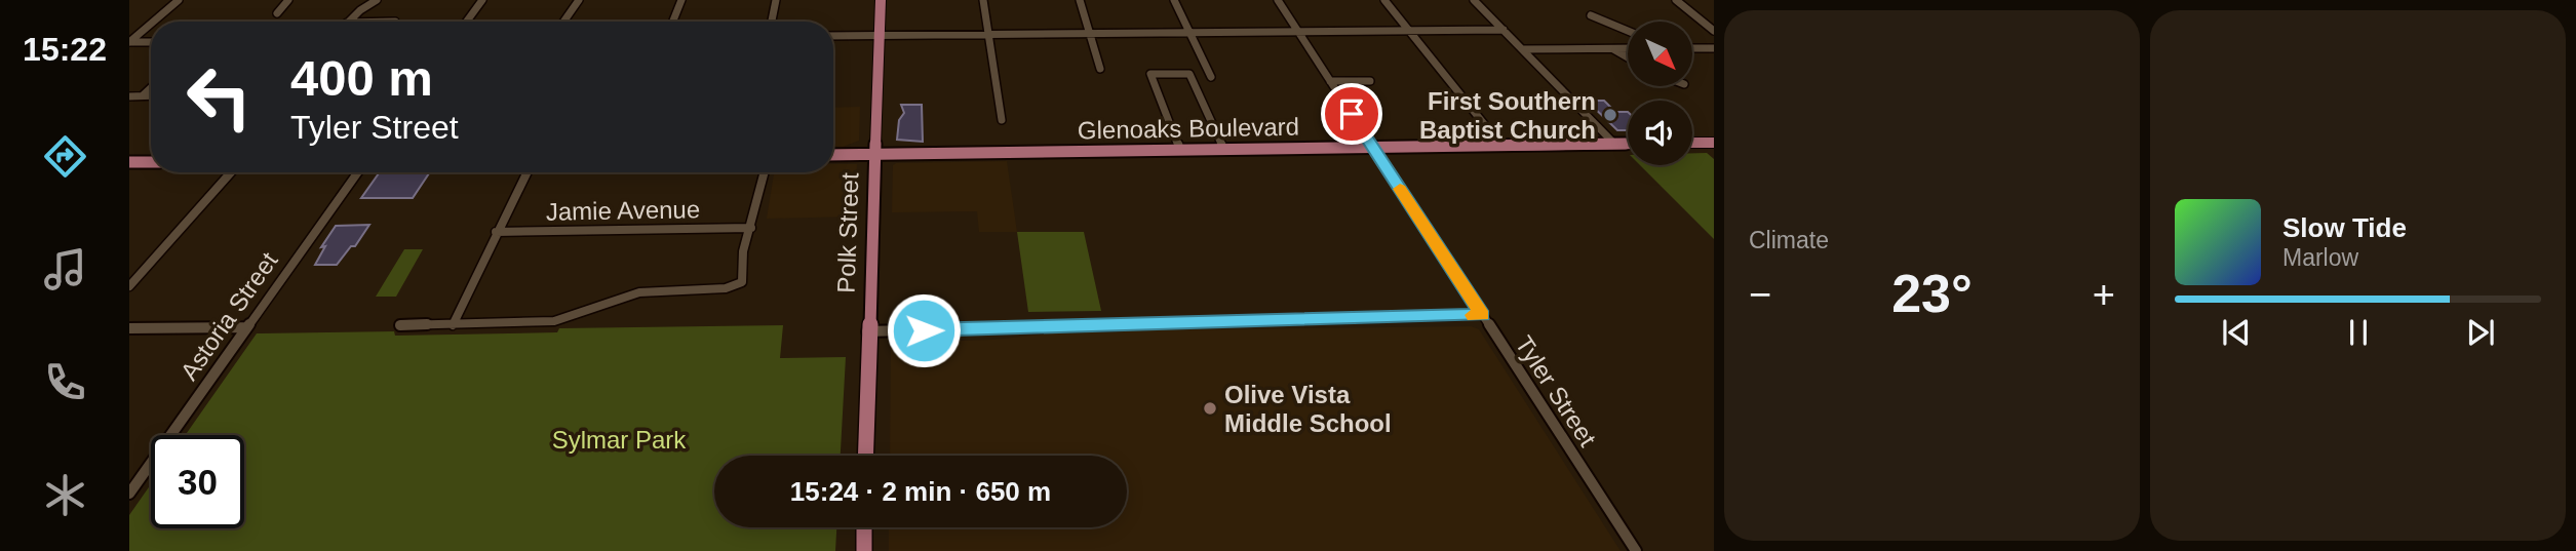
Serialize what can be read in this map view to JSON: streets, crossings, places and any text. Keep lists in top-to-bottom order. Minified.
{"streets":{"main road":["Glenoaks Boulevard","Polk Street"],"street":["Jamie Avenue","Astoria Street","Tyler Street"]},"crossings":[["Glenoaks Boulevard","Polk Street"],["Glenoaks Boulevard","Tyler Street"]],"parks":["Sylmar Park"],"places":["First Southern Baptist Church","Olive Vista Middle School"],"north":"bottom right","page":{"tabs":"15:22","tile":"Climate","turn":["400 m","Tyler Street"],"song":["Slow Tide","Marlow"],"heat":["−","23°","+"],"limit":"30","trip":"15:24 · 2 min · 650 m"}}
